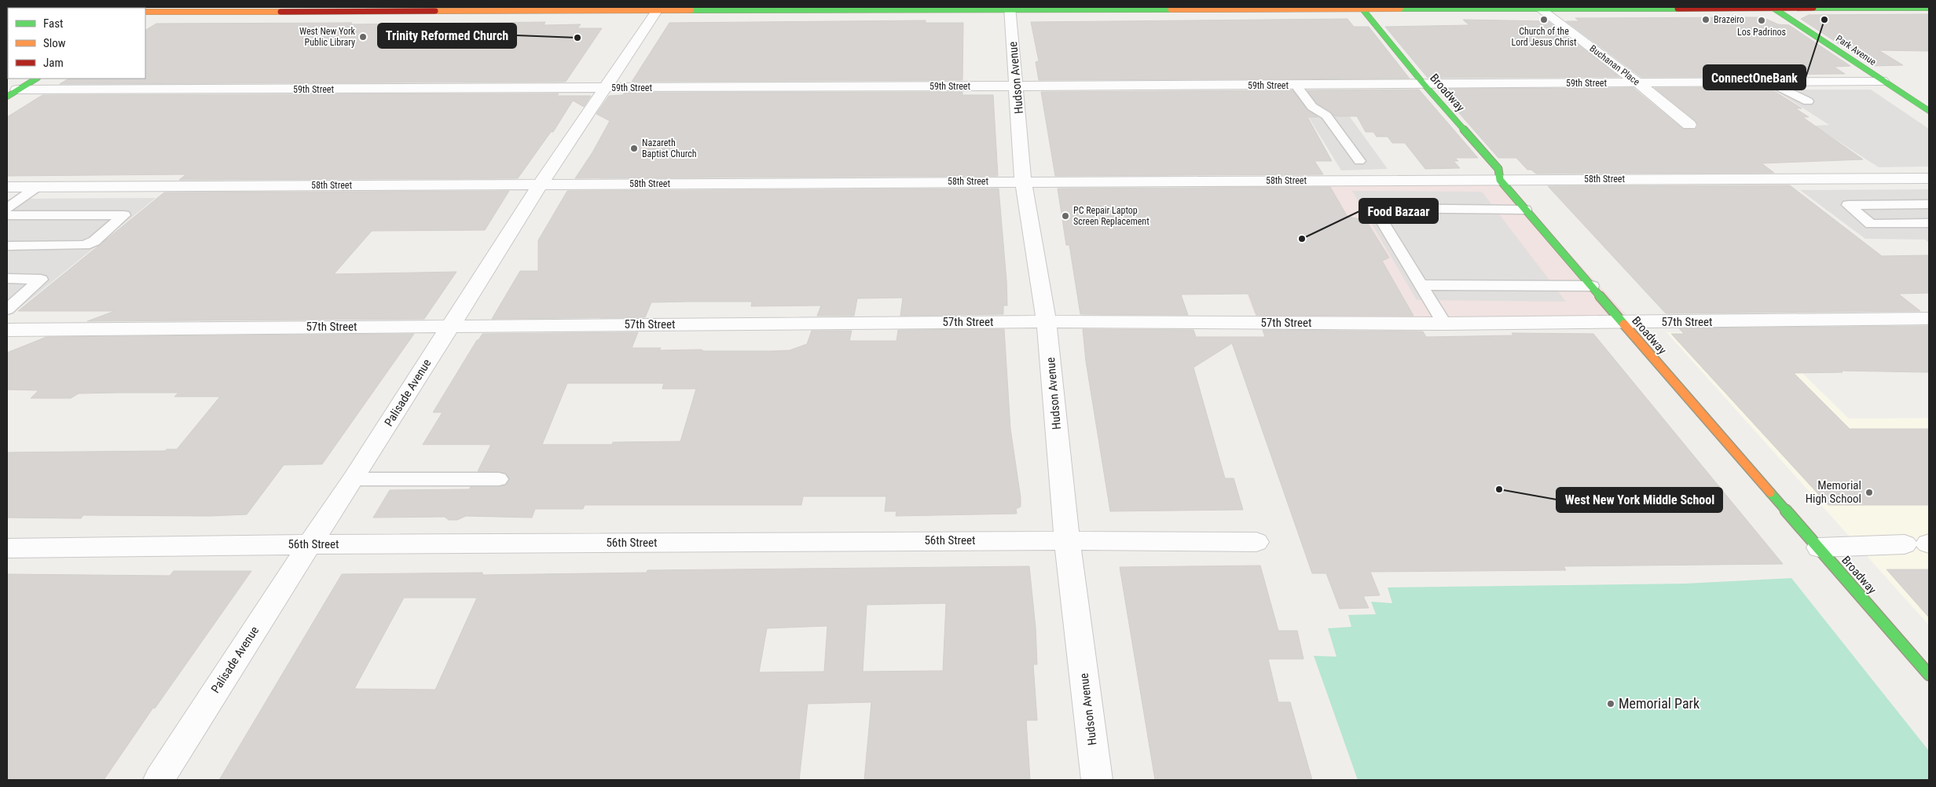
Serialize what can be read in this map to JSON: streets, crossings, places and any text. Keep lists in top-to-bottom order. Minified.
{"streets":{"street":["Park Avenue","Buchanan Place","Hudson Avenue","59th Street","Broadway","58th Street","57th Street","Palisade Avenue","56th Street"]},"crossings":[["Park Avenue","59th Street"],["Buchanan Place","59th Street"],["Hudson Avenue","59th Street"],["Hudson Avenue","58th Street"],["Hudson Avenue","57th Street"],["Hudson Avenue","56th Street"],["59th Street","Broadway"],["59th Street","Palisade Avenue"],["Broadway","58th Street"],["Broadway","57th Street"],["58th Street","Palisade Avenue"],["57th Street","Palisade Avenue"],["Palisade Avenue","56th Street"]],"places":["Church of the Lord Jesus Christ","Brazeiro","ConnectOneBank","Los Padrinos","West New York Public Library","Trinity Reformed Church","Nazareth Baptist Church","PC Repair Laptop Screen Replacement","Food Bazaar","West New York Middle School","Memorial High School","Memorial Park"],"legend":["Fast","Slow","Jam"]}
